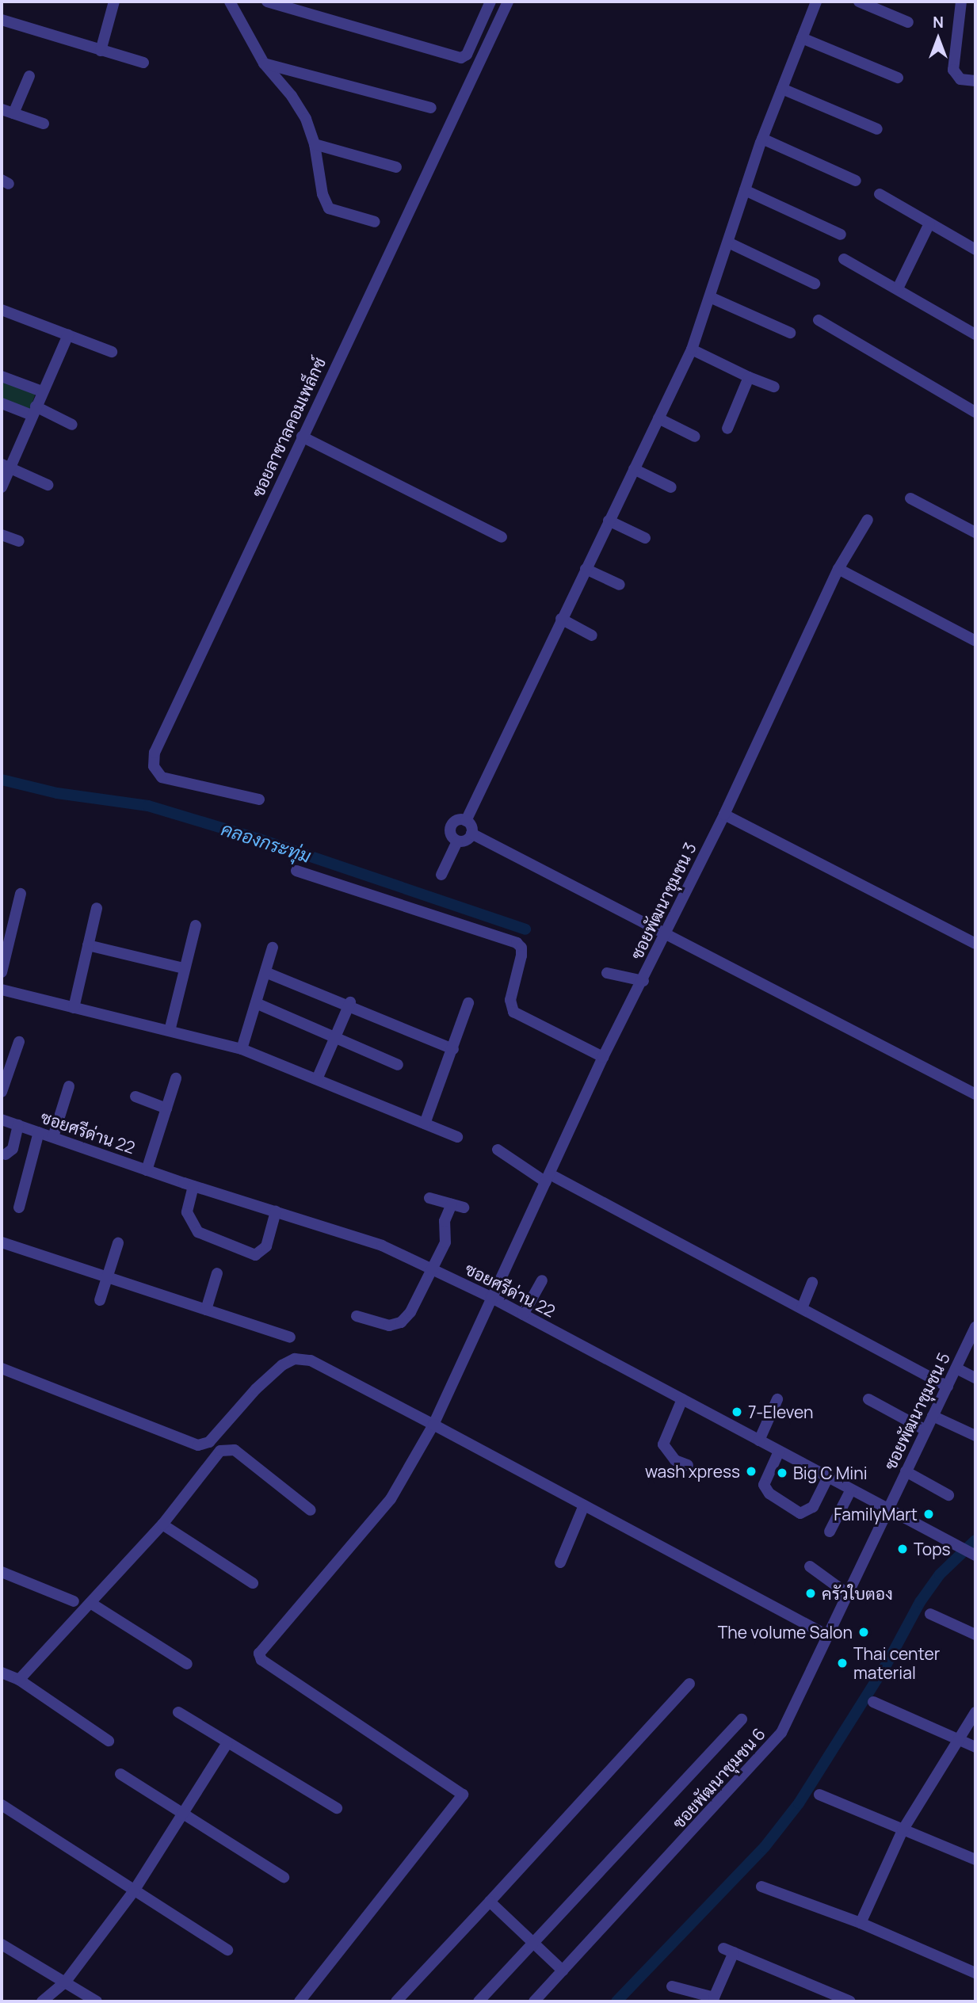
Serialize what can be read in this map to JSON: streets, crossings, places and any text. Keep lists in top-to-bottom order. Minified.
{"streets":{"street":["ซอยลาซาลคอมเพล็กซ์","ซอยพัฒนาชุมชน 3","ซอยศรีด่าน 22","ซอยพัฒนาชุมชน 5","ซอยพัฒนาชุมชน 6"]},"crossings":[["ซอยพัฒนาชุมชน 3","ซอยศรีด่าน 22"],["ซอยศรีด่าน 22","ซอยพัฒนาชุมชน 5"],["ซอยศรีด่าน 22","ซอยพัฒนาชุมชน 6"],["ซอยพัฒนาชุมชน 5","ซอยพัฒนาชุมชน 6"]],"water":["คลองกระทุ่ม"],"places":["7-Eleven","wash xpress","Big C Mini","FamilyMart","Tops","ครัวใบตอง","The volume Salon","Thai center material"],"north":"top"}
